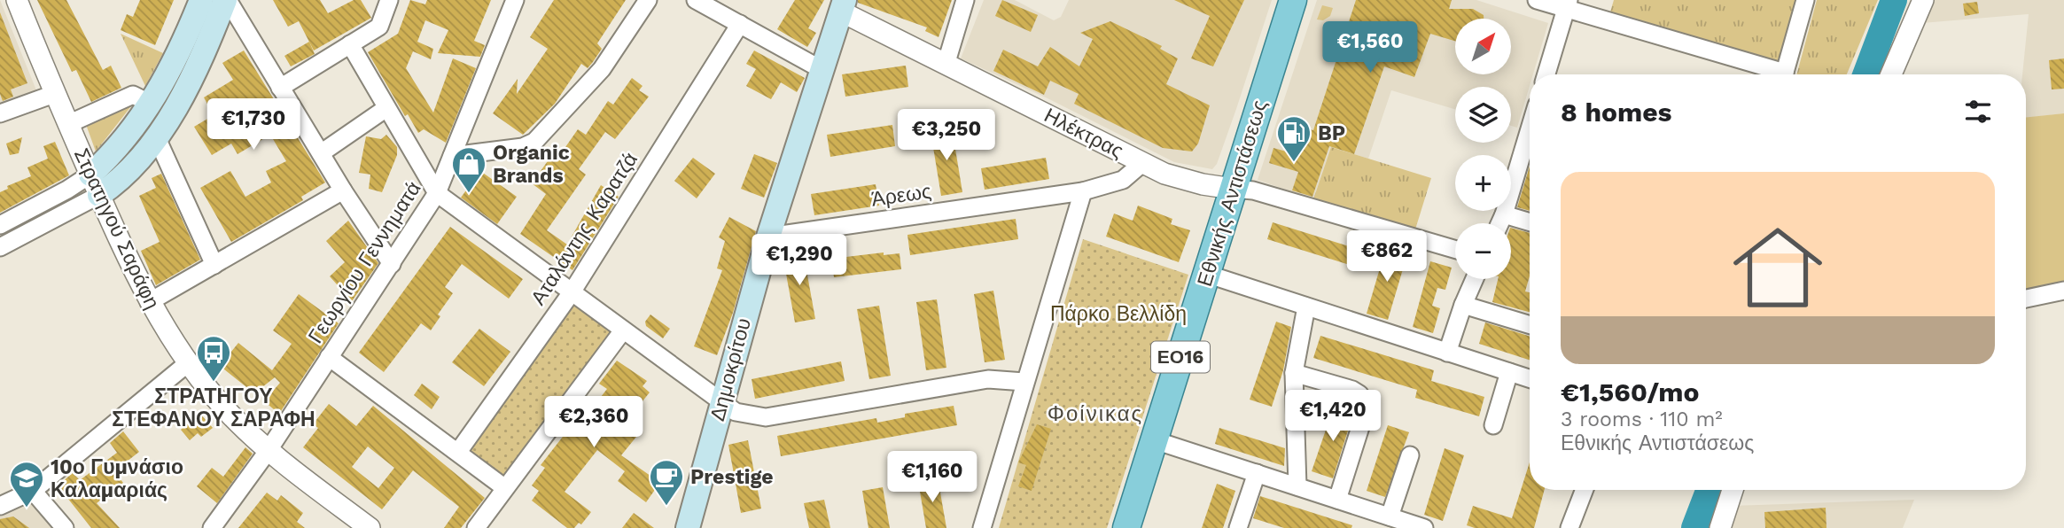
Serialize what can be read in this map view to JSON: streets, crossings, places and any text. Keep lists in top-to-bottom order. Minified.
{"streets":{"main road":["Εθνικής Αντιστάσεως","ΕΟ16","Δημοκρίτου"],"street":["Ηλέκτρας","Άρεως","Στρατηγού Σαράφη","Αταλάντης Καρατζά","Γεωργίου Γεννηματά"]},"crossings":[["Ηλέκτρας","Εθνικής Αντιστάσεως"],["Ηλέκτρας","Άρεως"],["Ηλέκτρας","Δημοκρίτου"],["Άρεως","Δημοκρίτου"],["Στρατηγού Σαράφη","Γεωργίου Γεννηματά"]],"districts":["Φοίνικας"],"parks":["Πάρκο Βελλίδη"],"places":{"fuel station":["BP"],"shop":["Organic Brands"],"bus stop":["ΣΤΡΑΤΗΓΟΥ ΣΤΕΦΑΝΟΥ ΣΑΡΑΦΗ"],"cafe":["Prestige"],"school or university":["10ο Γυμνάσιο Καλαμαριάς"]},"north":"top right","page":{"map_buttons":["+","−"],"price":["€1,560","€1,730","€3,250","€862","€1,290","€1,420","€2,360","€1,160"],"heading":"8 homes","list":[{"name":"€1,560/mo","note":"3 rooms · 110 m² · Εθνικής Αντιστάσεως"}]}}
